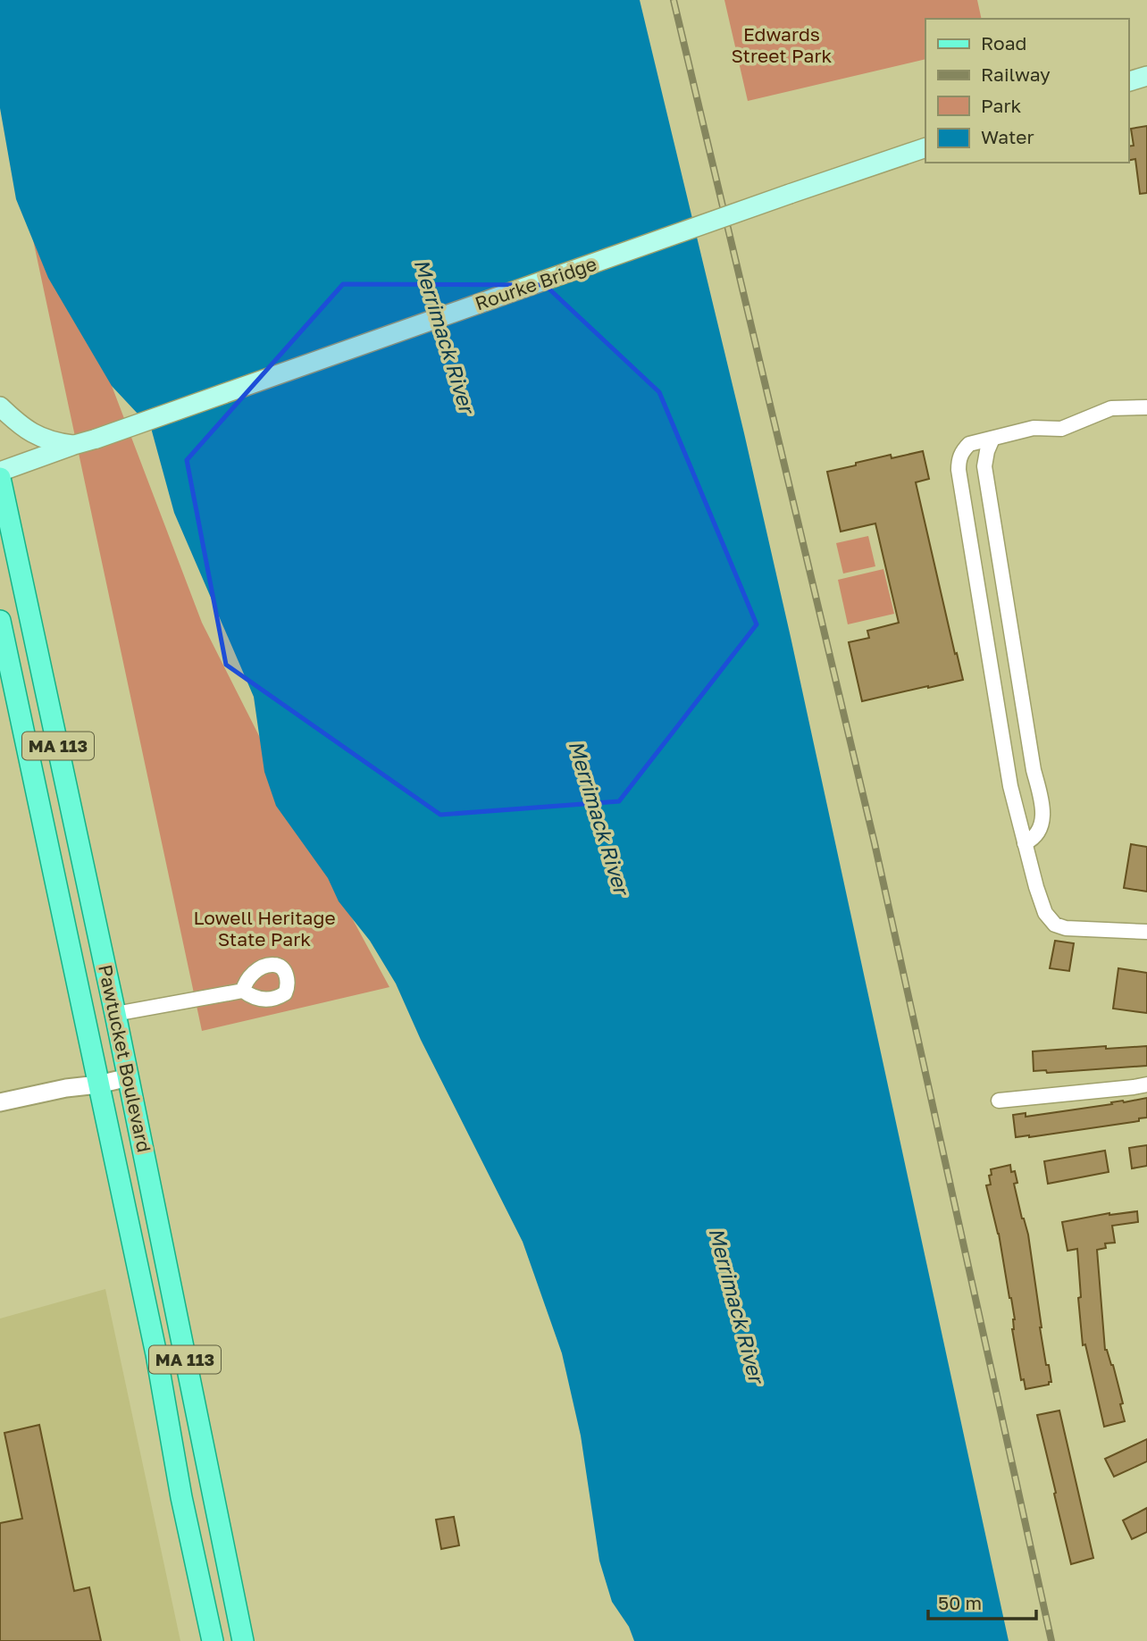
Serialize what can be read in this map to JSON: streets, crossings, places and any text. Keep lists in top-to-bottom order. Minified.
{"streets":{"main road":["Rourke Bridge","MA 113","Pawtucket Boulevard"]},"water":["Merrimack River"],"parks":["Edwards Street Park","Lowell Heritage State Park"],"legend":["Road","Railway","Park","Water"],"scale_bar":"50 m"}
